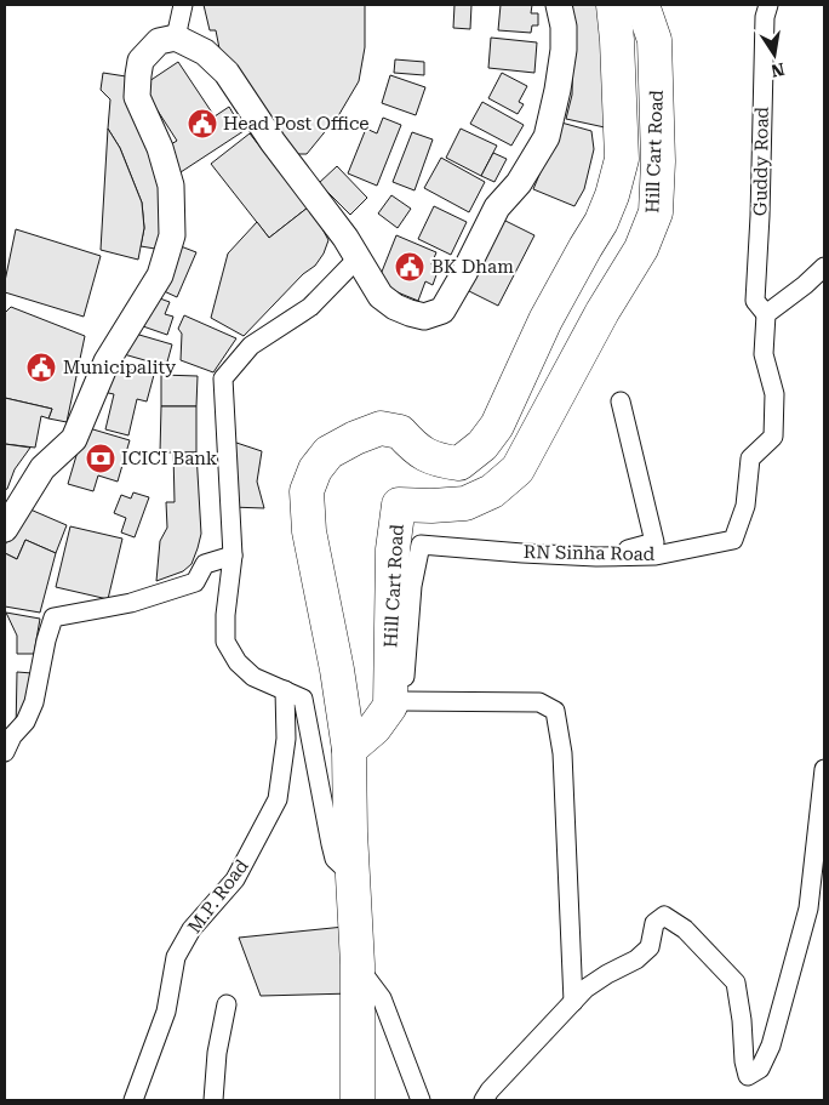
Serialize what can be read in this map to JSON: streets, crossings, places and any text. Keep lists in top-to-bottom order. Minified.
{"streets":{"highway":["Hill Cart Road"],"street":["Guddy Road","RN Sinha Road","M.P. Road"]},"crossings":[["Hill Cart Road","RN Sinha Road"],["Guddy Road","RN Sinha Road"]],"places":{"public building":["Head Post Office","BK Dham","Municipality"],"bank":["ICICI Bank"]},"north":"bottom"}
